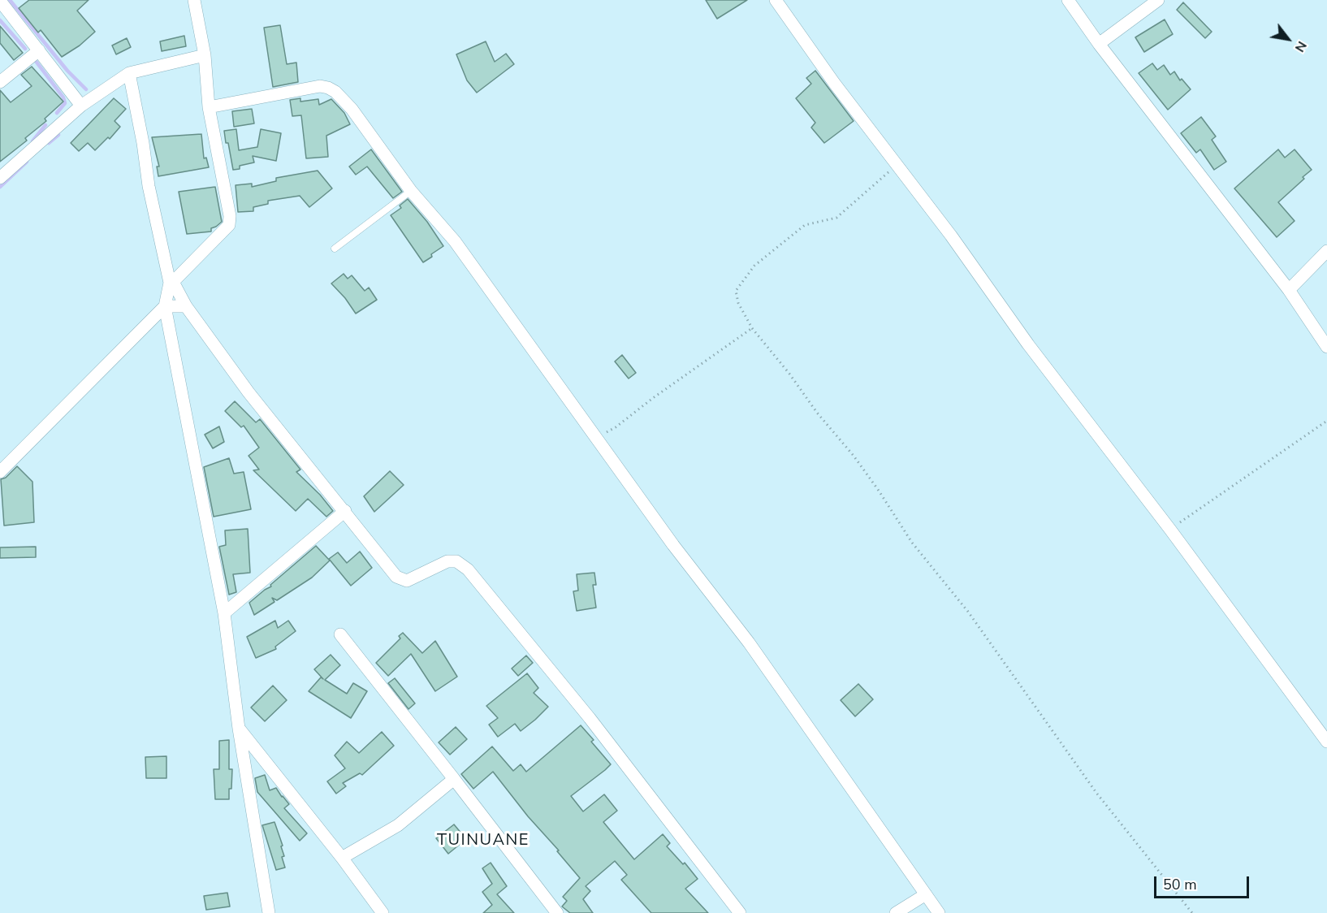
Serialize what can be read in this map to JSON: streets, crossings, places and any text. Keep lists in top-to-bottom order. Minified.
{"districts":["TUINUANE"],"scale_bar":"50 m","north":"bottom right"}
